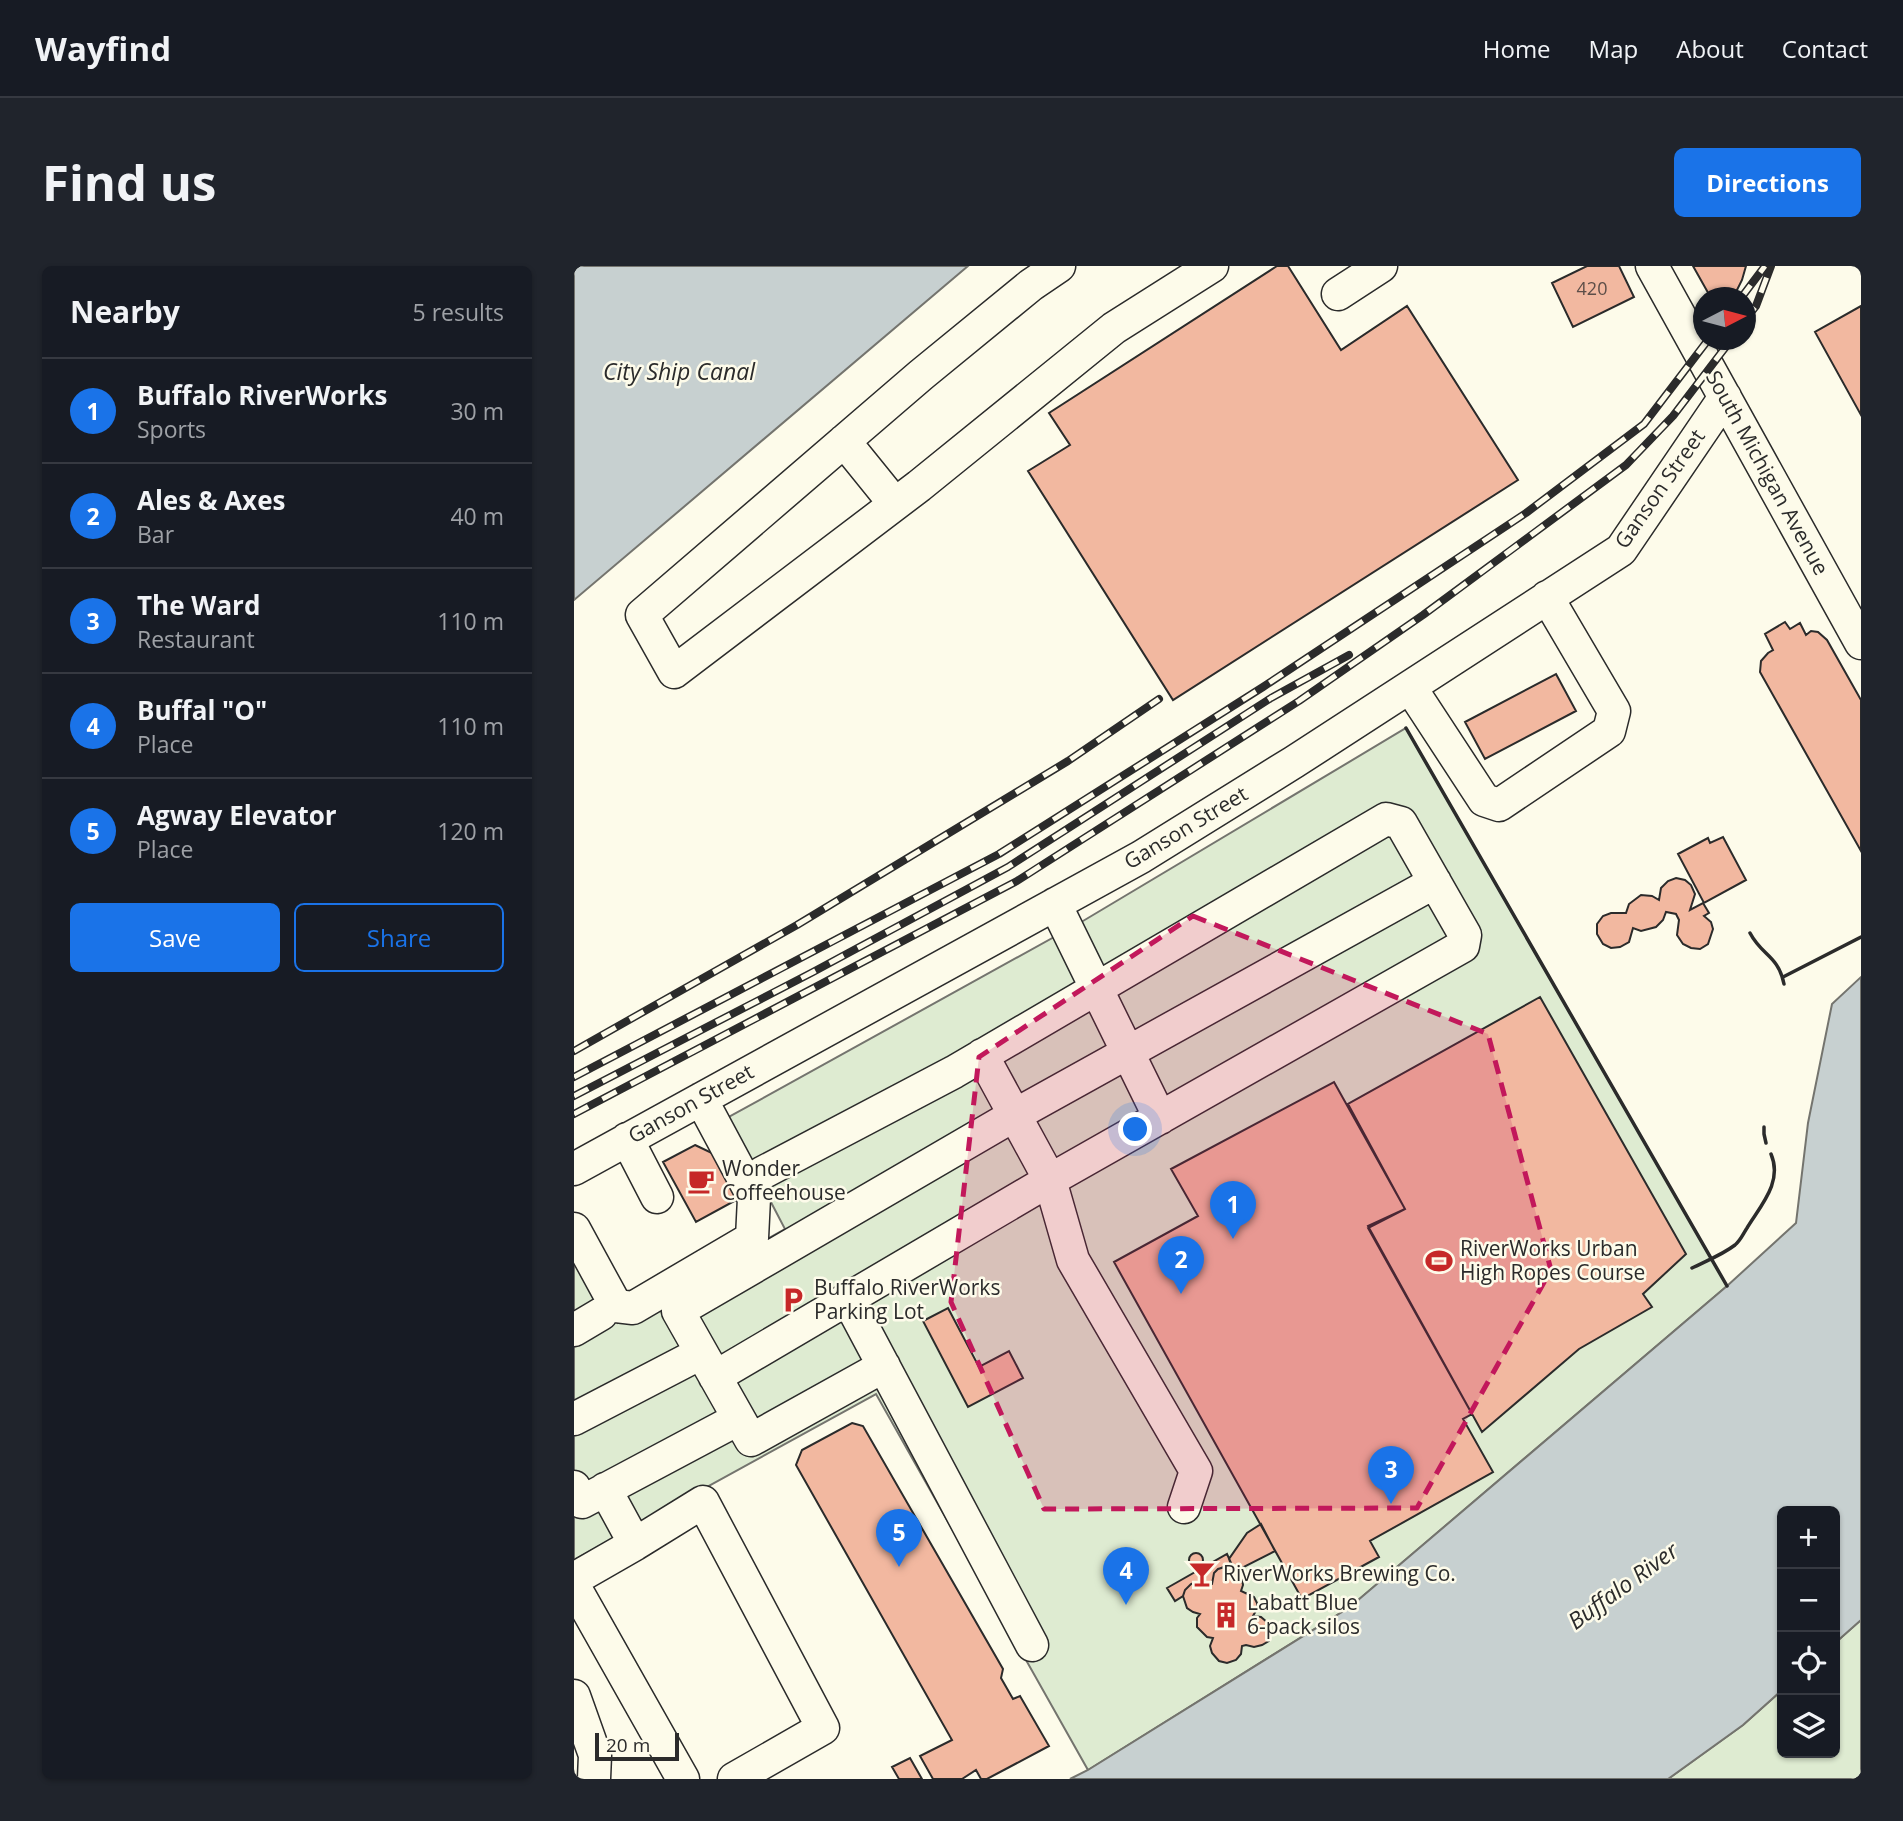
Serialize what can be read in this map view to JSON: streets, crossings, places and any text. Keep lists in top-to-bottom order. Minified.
{"streets":{"street":["South Michigan Avenue","Ganson Street"]},"crossings":[["South Michigan Avenue","Ganson Street"]],"water":["City Ship Canal","Buffalo River"],"places":{"cafe":["Wonder Coffeehouse"],"sports":["RiverWorks Urban High Ropes Course"],"parking":["Buffalo RiverWorks Parking Lot"],"bar":["RiverWorks Brewing Co."],"building":["Labatt Blue 6-pack silos"]},"house_numbers":["420"],"scale_bar":"20 m","north":"right","page":{"header":"Wayfind","nav":["Home","Map","About","Contact"],"buttons":["Directions",["Save","Share"]],"title":"Find us","heading":["Nearby","5 results"],"list":[{"mark":"1","name":"Buffalo RiverWorks","note":"Sports","value":"30 m"},{"mark":"2","name":"Ales & Axes","note":"Bar","value":"40 m"},{"mark":"3","name":"The Ward","note":"Restaurant","value":"110 m"},{"mark":"4","name":"Buffal \"O\"","note":"Place","value":"110 m"},{"mark":"5","name":"Agway Elevator","note":"Place","value":"120 m"}],"pins":["1","2","3","5","4"],"map_buttons":["+","−"],"scale":"20 m"}}
